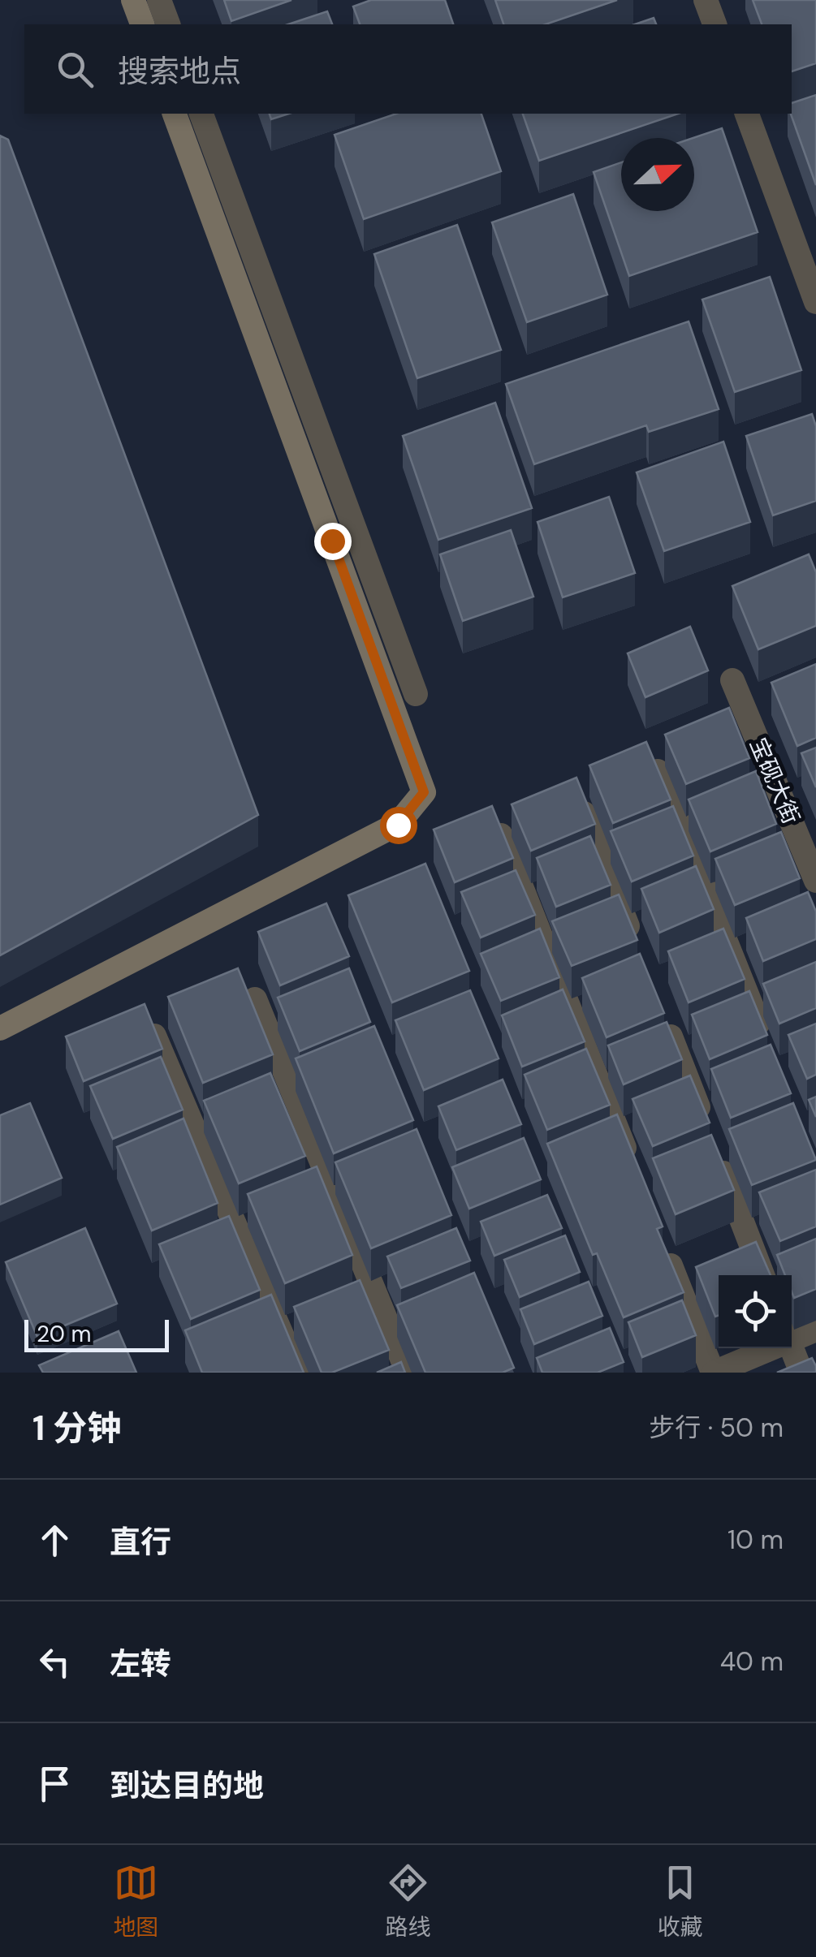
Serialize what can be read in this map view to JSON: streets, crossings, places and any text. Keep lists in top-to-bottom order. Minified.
{"streets":{"street":["宝砚大街"]},"scale_bar":"20 m","north":"right","page":{"search":"搜索地点","scale":"20 m","heading":["1 分钟","步行 · 50 m"],"list":[["直行","10 m"],["左转","40 m"],"到达目的地"],"nav":["地图","路线","收藏"]}}
